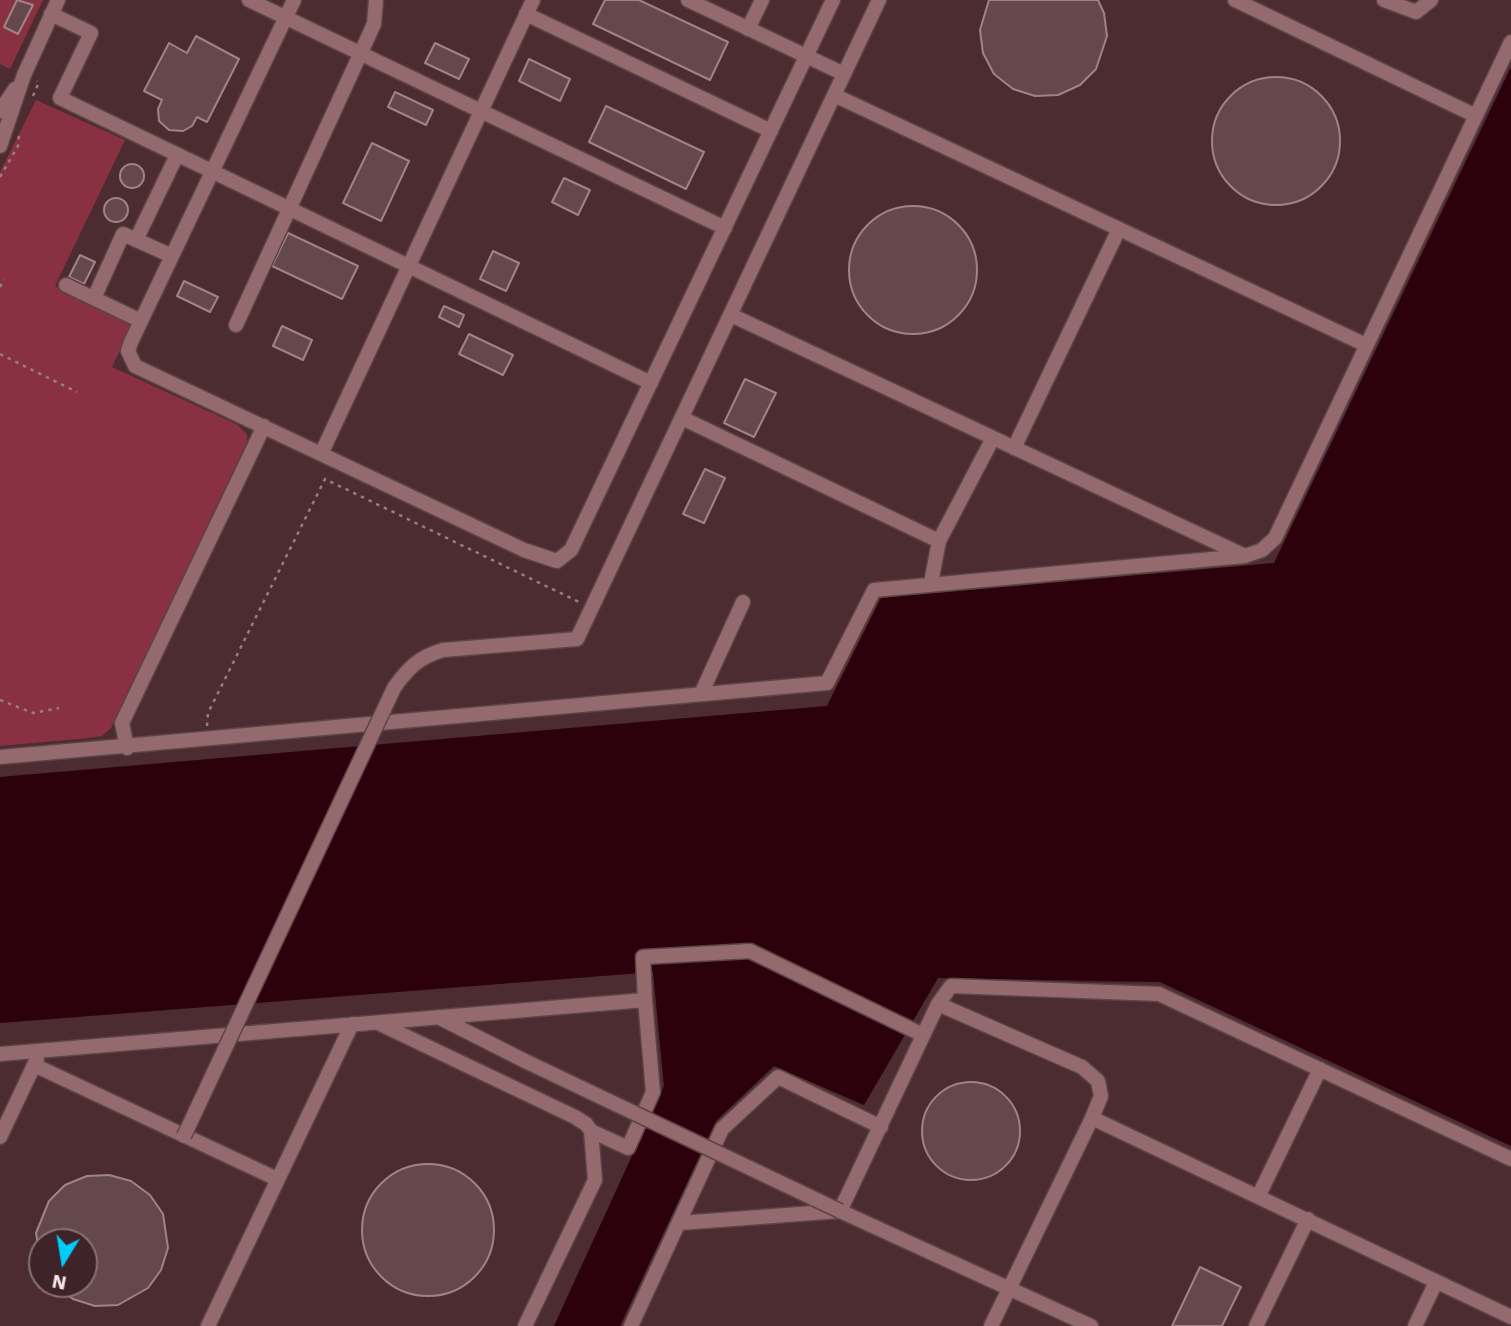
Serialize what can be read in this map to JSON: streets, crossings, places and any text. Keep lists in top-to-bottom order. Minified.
{"north":"bottom"}
